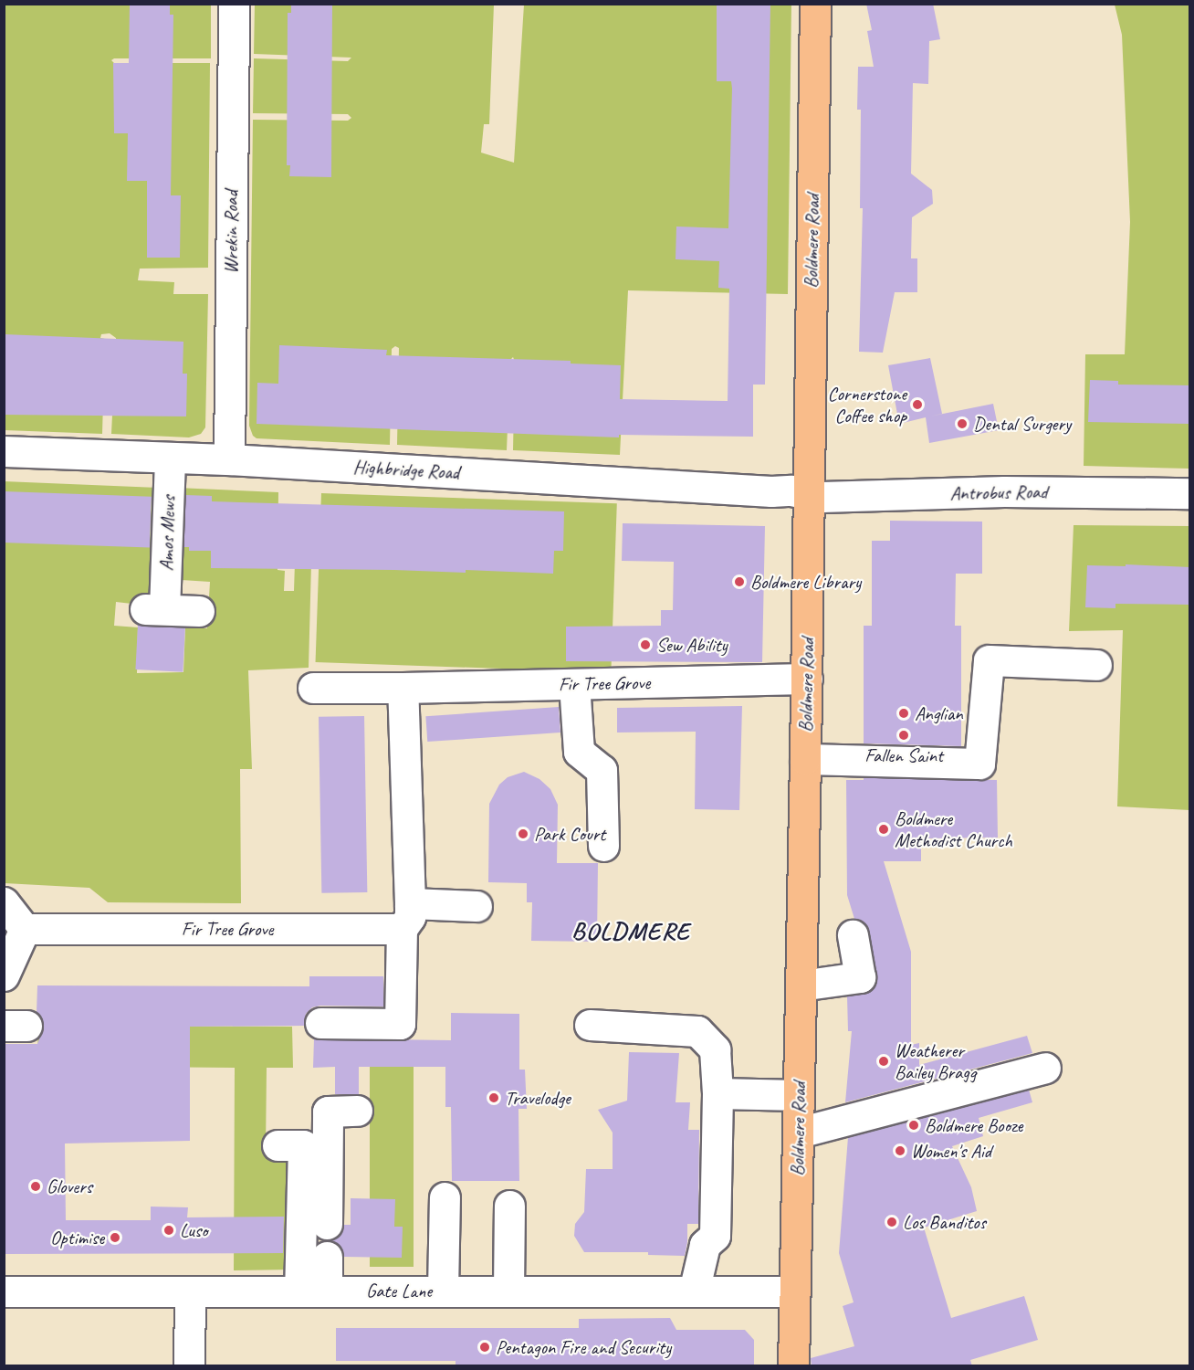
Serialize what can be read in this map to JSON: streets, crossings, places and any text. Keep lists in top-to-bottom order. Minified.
{"streets":{"main road":["Boldmere Road"],"street":["Wrekin Road","Highbridge Road","Antrobus Road","Amos Mews","Fir Tree Grove","Gate Lane"]},"crossings":[["Wrekin Road","Highbridge Road"],["Boldmere Road","Highbridge Road"],["Boldmere Road","Antrobus Road"],["Boldmere Road","Fir Tree Grove"],["Boldmere Road","Gate Lane"],["Highbridge Road","Antrobus Road"],["Highbridge Road","Amos Mews"]],"districts":["BOLDMERE"],"places":["Cornerstone Coffee shop","Dental Surgery","Boldmere Library","Sew Ability","Anglian","Fallen Saint","Boldmere Methodist Church","Park Court","Weatherer Bailey Bragg","Travelodge","Boldmere Booze","Women's Aid","Glovers","Los Banditos","Luso","Optimise","Pentagon Fire and Security"]}
